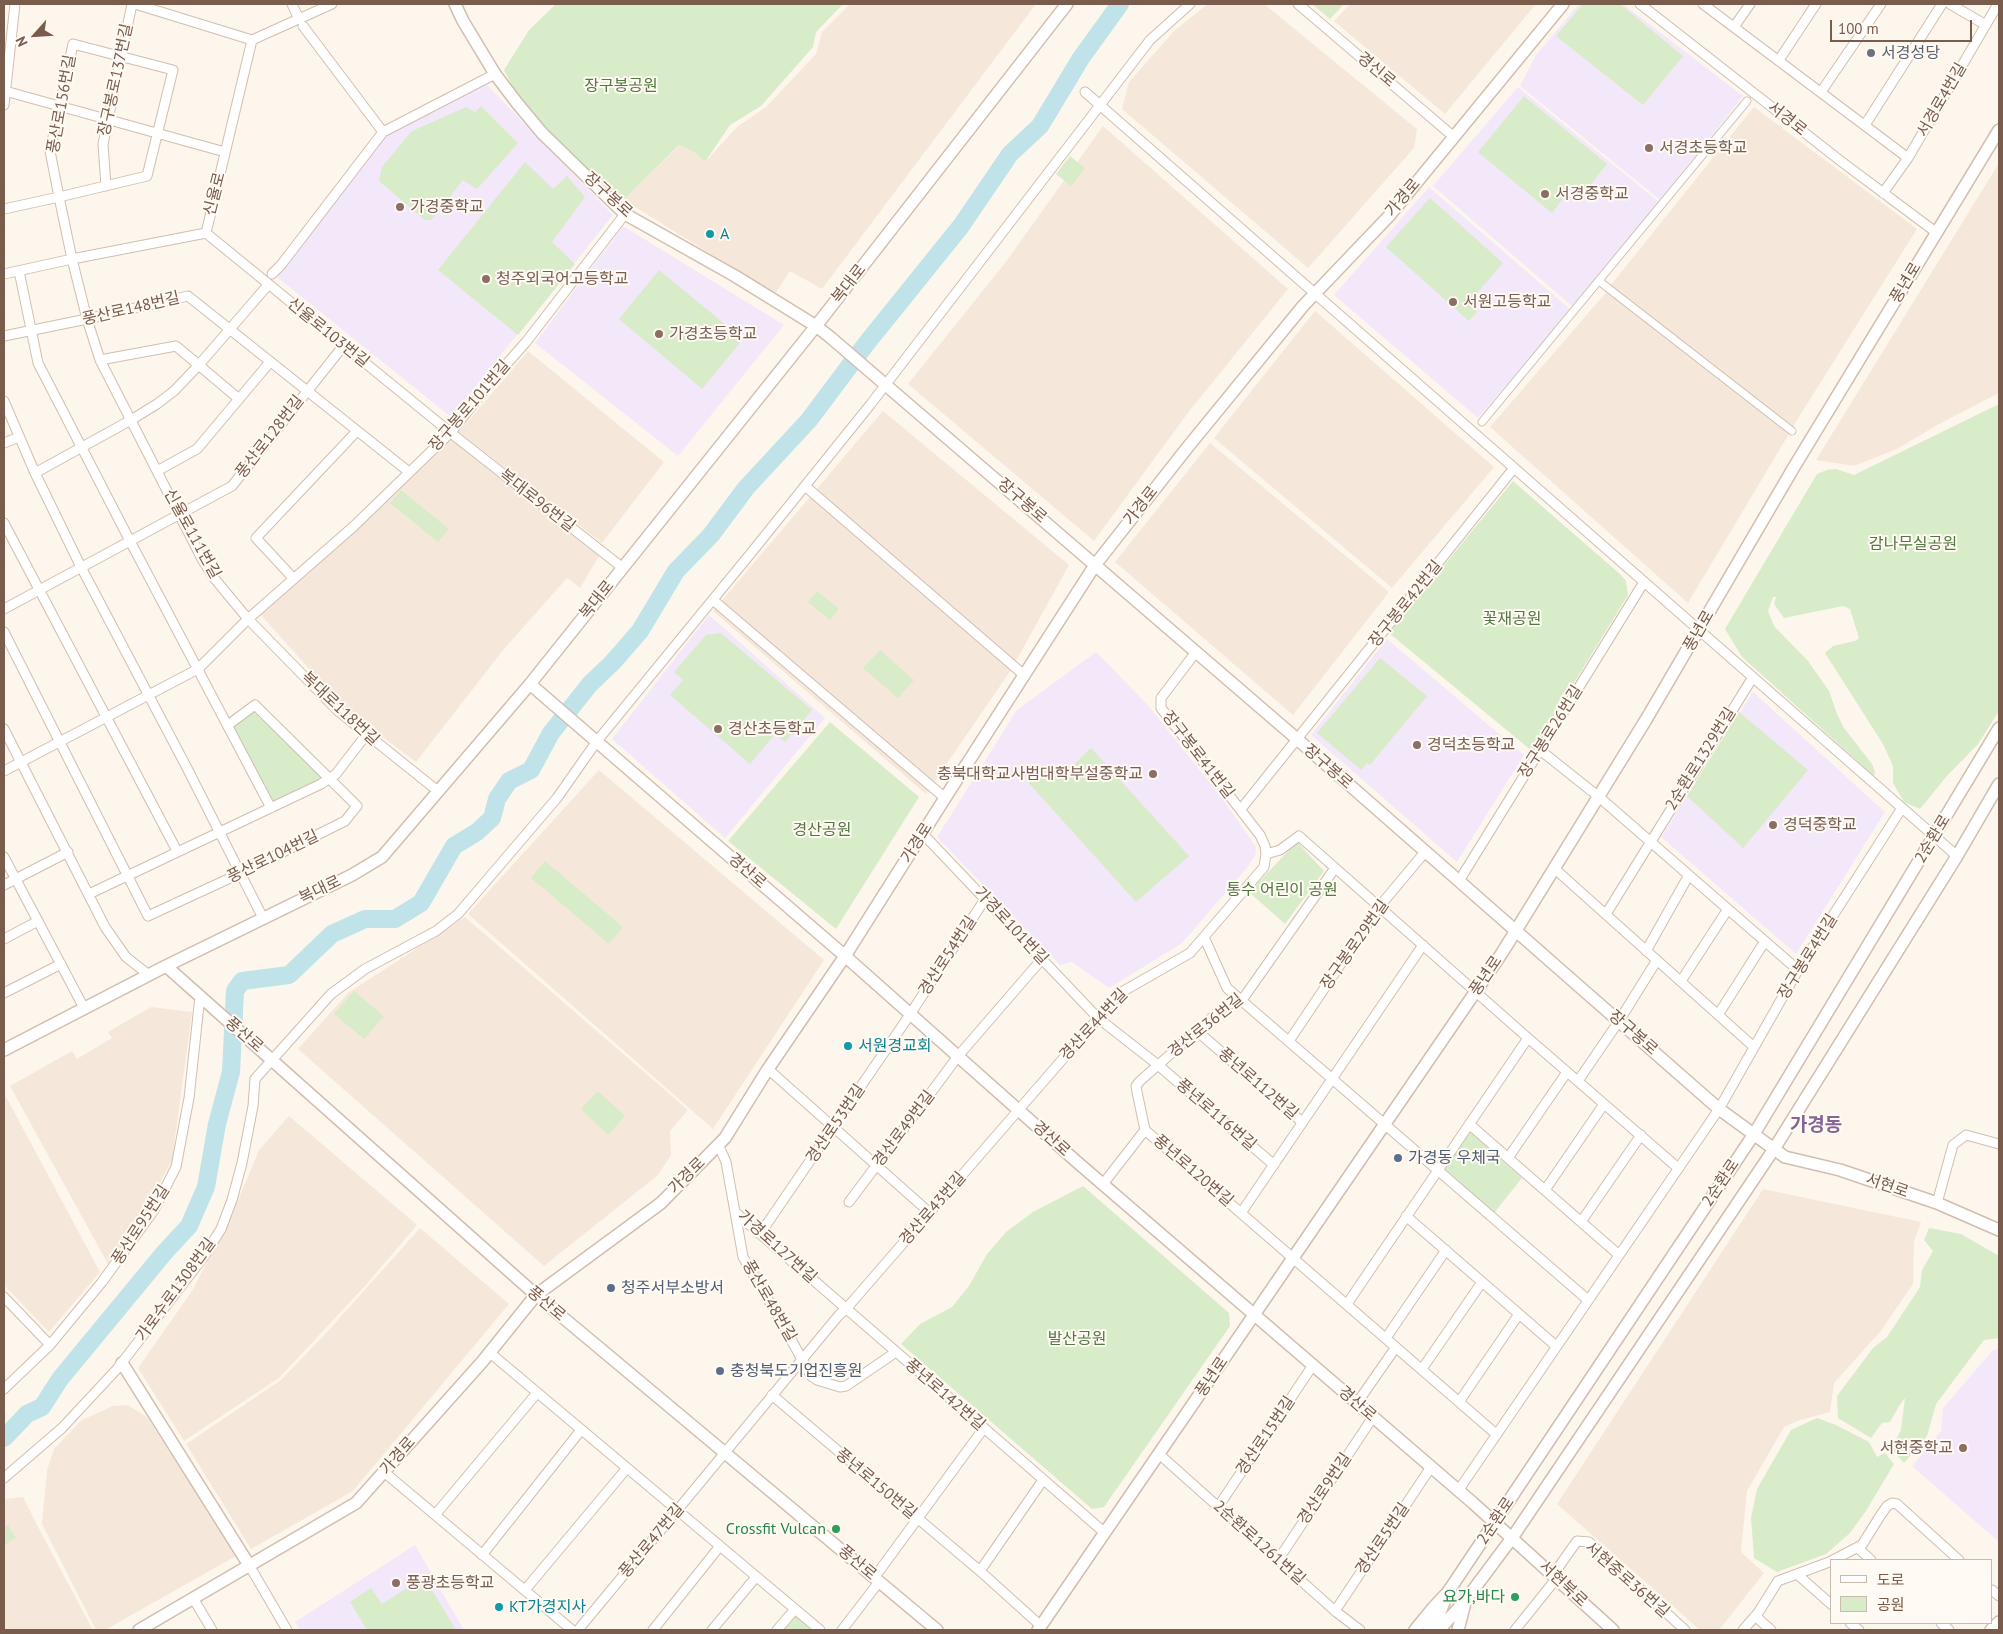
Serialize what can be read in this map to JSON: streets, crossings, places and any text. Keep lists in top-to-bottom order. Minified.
{"streets":{"street":["경신로","장구봉로137번길","서경로4번길","풍산로156번길","서경로","신율로","장구봉로","가경로","풍년로","복대로","풍산로148번길","신율로103번길","장구봉로101번길","풍산로128번길","복대로96번길","신율로111번길","장구봉로42번길","복대로118번길","장구봉로26번길","장구봉로41번길","2순환로1329번길","2순환로","풍산로104번길","경산로","가경로101번길","장구봉로29번길","경산로54번길","장구봉로4번길","경산로44번길","경산로36번길","풍산로","풍년로112번길","풍년로116번길","경산로53번길","경산로49번길","풍년로120번길","서현로","경산로43번길","풍산로95번길","가경로127번길","가로수로1308번길","풍산로48번길","풍년로142번길","경산로15번길","풍년로150번길","경산로9번길","경산로5번길","풍산로47번길","2순환로1261번길","서현중로36번길","서현북로"]},"crossings":[["경신로","가경로"],["장구봉로137번길","풍산로156번길"],["서경로4번길","서경로"],["풍산로156번길","신율로111번길"],["서경로","풍년로"],["신율로","신율로103번길"],["신율로","신율로111번길"],["장구봉로","가경로"],["장구봉로","풍년로"],["장구봉로","복대로"],["장구봉로","장구봉로101번길"],["장구봉로","장구봉로42번길"],["장구봉로","장구봉로26번길"],["장구봉로","장구봉로41번길"],["장구봉로","2순환로"],["장구봉로","장구봉로29번길"],["장구봉로","장구봉로4번길"],["장구봉로","서현로"],["장구봉로","가로수로1308번길"],["가경로","경산로"],["가경로","가경로101번길"],["가경로","풍산로"],["가경로","가경로127번길"],["풍년로","경산로"],["풍년로","풍년로120번길"],["풍년로","풍년로142번길"],["풍년로","풍년로150번길"],["풍년로","2순환로1261번길"],["복대로","복대로96번길"],["복대로","복대로118번길"],["복대로","경산로"],["복대로","풍산로"],["풍산로148번길","장구봉로101번길"],["풍산로148번길","풍산로128번길"],["풍산로148번길","신율로111번길"],["신율로103번길","장구봉로101번길"],["신율로103번길","풍산로128번길"],["신율로103번길","복대로96번길"],["장구봉로101번길","복대로96번길"],["장구봉로101번길","신율로111번길"],["장구봉로101번길","복대로118번길"],["풍산로128번길","신율로111번길"],["신율로111번길","복대로118번길"],["장구봉로42번길","장구봉로41번길"],["2순환로","경산로"],["2순환로","서현로"],["2순환로","서현북로"],["경산로","경산로54번길"],["경산로","장구봉로4번길"],["경산로","경산로44번길"],["경산로","경산로53번길"],["경산로","경산로49번길"],["경산로","경산로43번길"],["경산로","가로수로1308번길"],["경산로","경산로15번길"],["경산로","경산로9번길"],["경산로","경산로5번길"],["경산로","서현북로"],["가경로101번길","경산로54번길"],["가경로101번길","경산로44번길"],["가경로101번길","경산로36번길"],["가경로101번길","풍년로116번길"],["가경로101번길","경산로49번길"],["경산로54번길","경산로53번길"],["장구봉로4번길","풍년로120번길"],["경산로44번길","경산로43번길"],["경산로36번길","풍년로112번길"],["경산로36번길","풍년로116번길"],["경산로36번길","풍년로120번길"],["풍산로","풍산로95번길"],["풍산로","가로수로1308번길"],["풍산로","풍산로48번길"],["풍산로","풍산로47번길"],["풍년로112번길","풍년로116번길"],["풍년로112번길","풍년로120번길"],["풍년로116번길","풍년로120번길"],["경산로53번길","가경로127번길"],["경산로43번길","가경로127번길"],["경산로43번길","풍산로48번길"],["경산로43번길","풍년로142번길"],["가경로127번길","풍산로48번길"],["가경로127번길","풍년로142번길"],["풍산로48번길","풍년로142번길"],["풍산로48번길","풍년로150번길"],["풍산로48번길","풍산로47번길"],["경산로15번길","2순환로1261번길"],["경산로9번길","2순환로1261번길"],["경산로5번길","2순환로1261번길"],["서현중로36번길","서현북로"]],"districts":["가경동"],"parks":["장구봉공원","감나무실공원","꽃재공원","경산공원","통수 어린이 공원","발산공원"],"places":["서경성당","서경초등학교","서경중학교","가경중학교","A","청주외국어고등학교","서원고등학교","가경초등학교","경산초등학교","경덕초등학교","충북대학교사범대학부설중학교","경덕중학교","서원경교회","가경동 우체국","청주서부소방서","충청북도기업진흥원","서현중학교","Crossfit Vulcan","풍광초등학교","요가,바다","KT가경지사"],"legend":["도로","공원"],"scale_bar":"100 m","north":"bottom left"}
